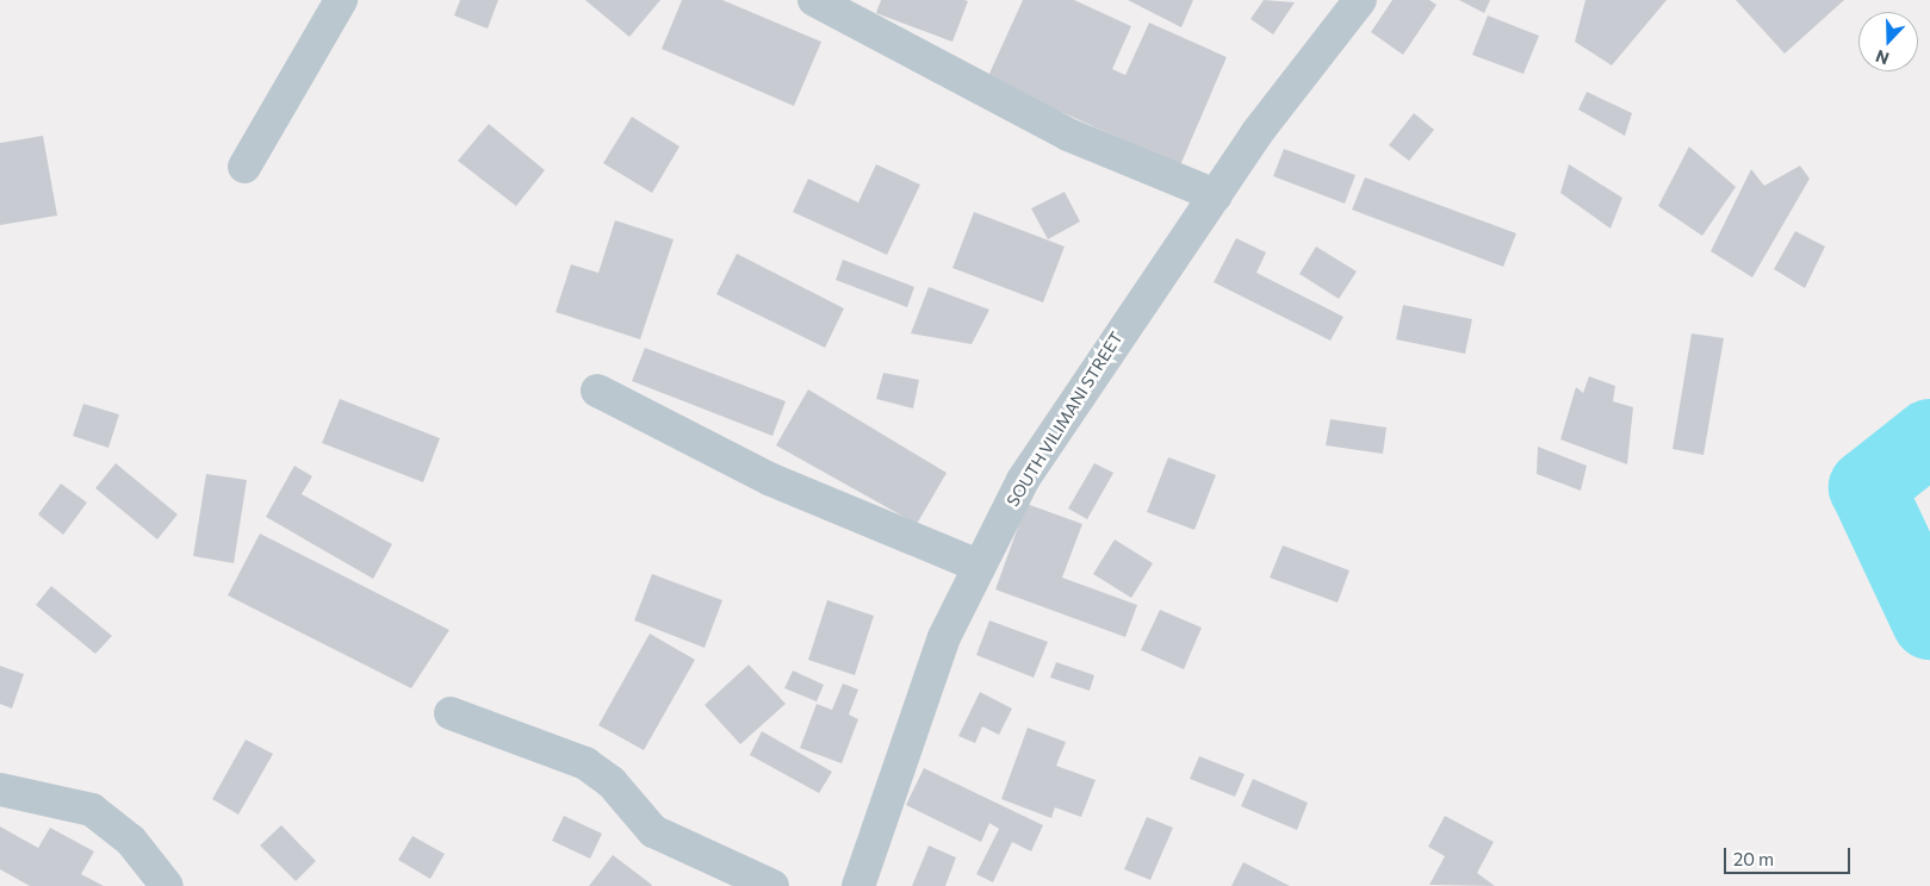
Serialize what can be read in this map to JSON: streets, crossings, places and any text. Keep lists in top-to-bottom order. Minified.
{"streets":{"street":["SOUTH VILIMANI STREET"]},"scale_bar":"20 m","north":"bottom"}
